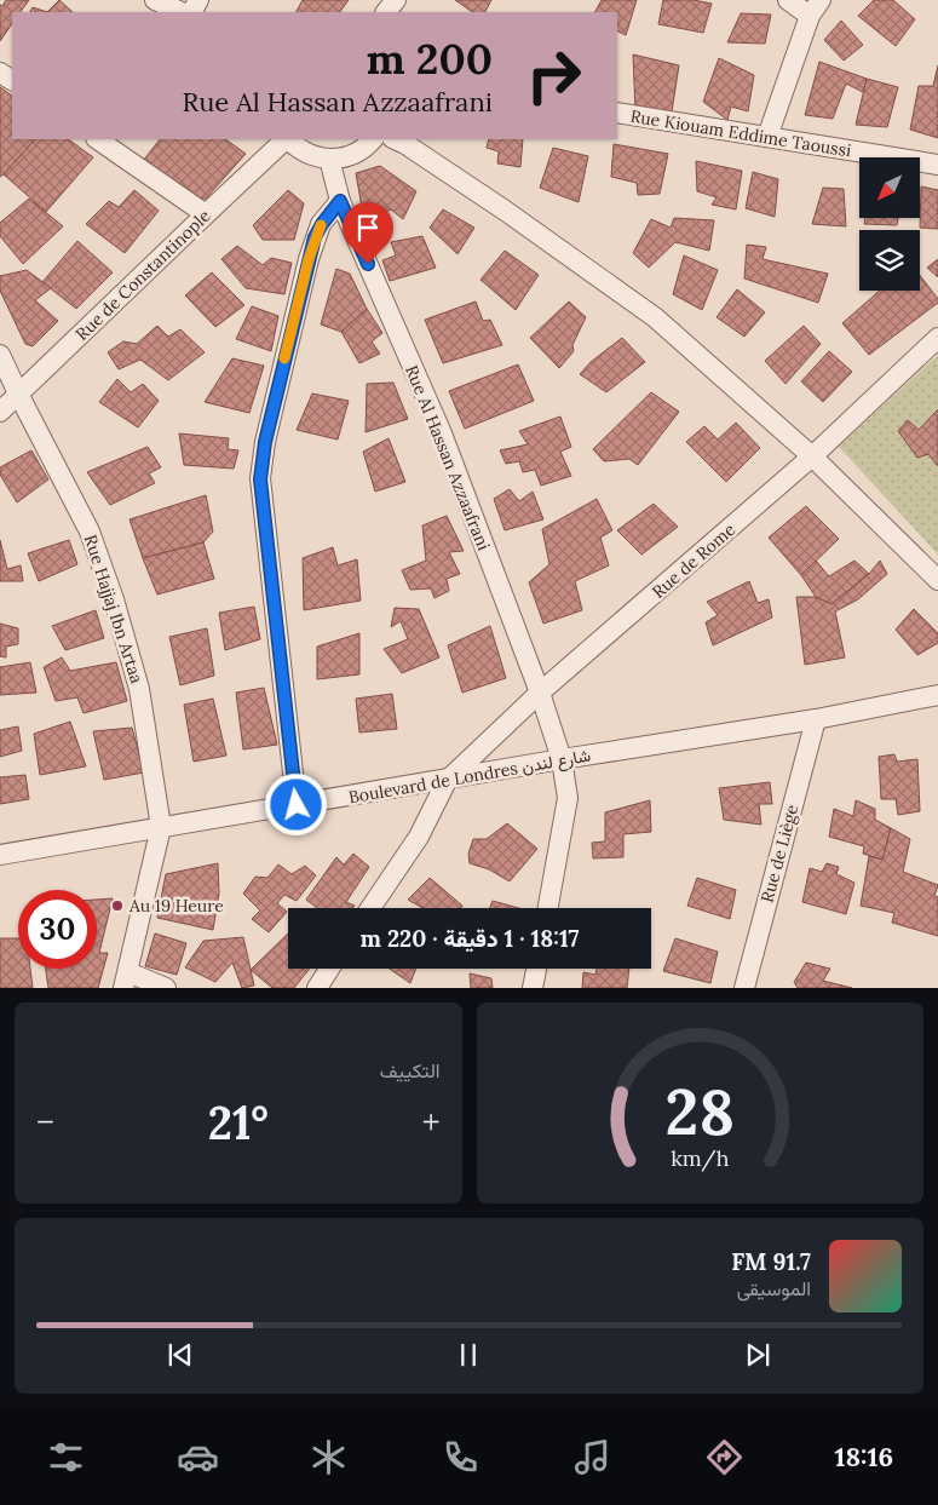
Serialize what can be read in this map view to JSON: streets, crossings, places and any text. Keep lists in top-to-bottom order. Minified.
{"streets":{"street":["Rue Kiouam Eddime Taoussi","Rue de Constantinople","Rue Al Hassan Azzaafrani","Rue de Rome","Rue Hajjaj Ibn Artaa","Boulevard de Londres شارع لندن","Rue de Liège"]},"crossings":[["Rue de Constantinople","Rue Hajjaj Ibn Artaa"],["Rue Al Hassan Azzaafrani","Rue de Rome"],["Rue Al Hassan Azzaafrani","Boulevard de Londres شارع لندن"],["Rue de Rome","Boulevard de Londres شارع لندن"],["Rue Hajjaj Ibn Artaa","Boulevard de Londres شارع لندن"],["Boulevard de Londres شارع لندن","Rue de Liège"]],"places":["Au 19 Heure"],"north":"bottom left","page":{"turn":["200 m","Rue Al Hassan Azzaafrani"],"limit":"30","trip":"18:17 · 1 دقيقة · 220 m","tile":"التكييف","heat":["−","21°","+"],"song":["91.7 FM","الموسيقى"],"tabs":"18:16","gauge":["28","km/h"]}}
